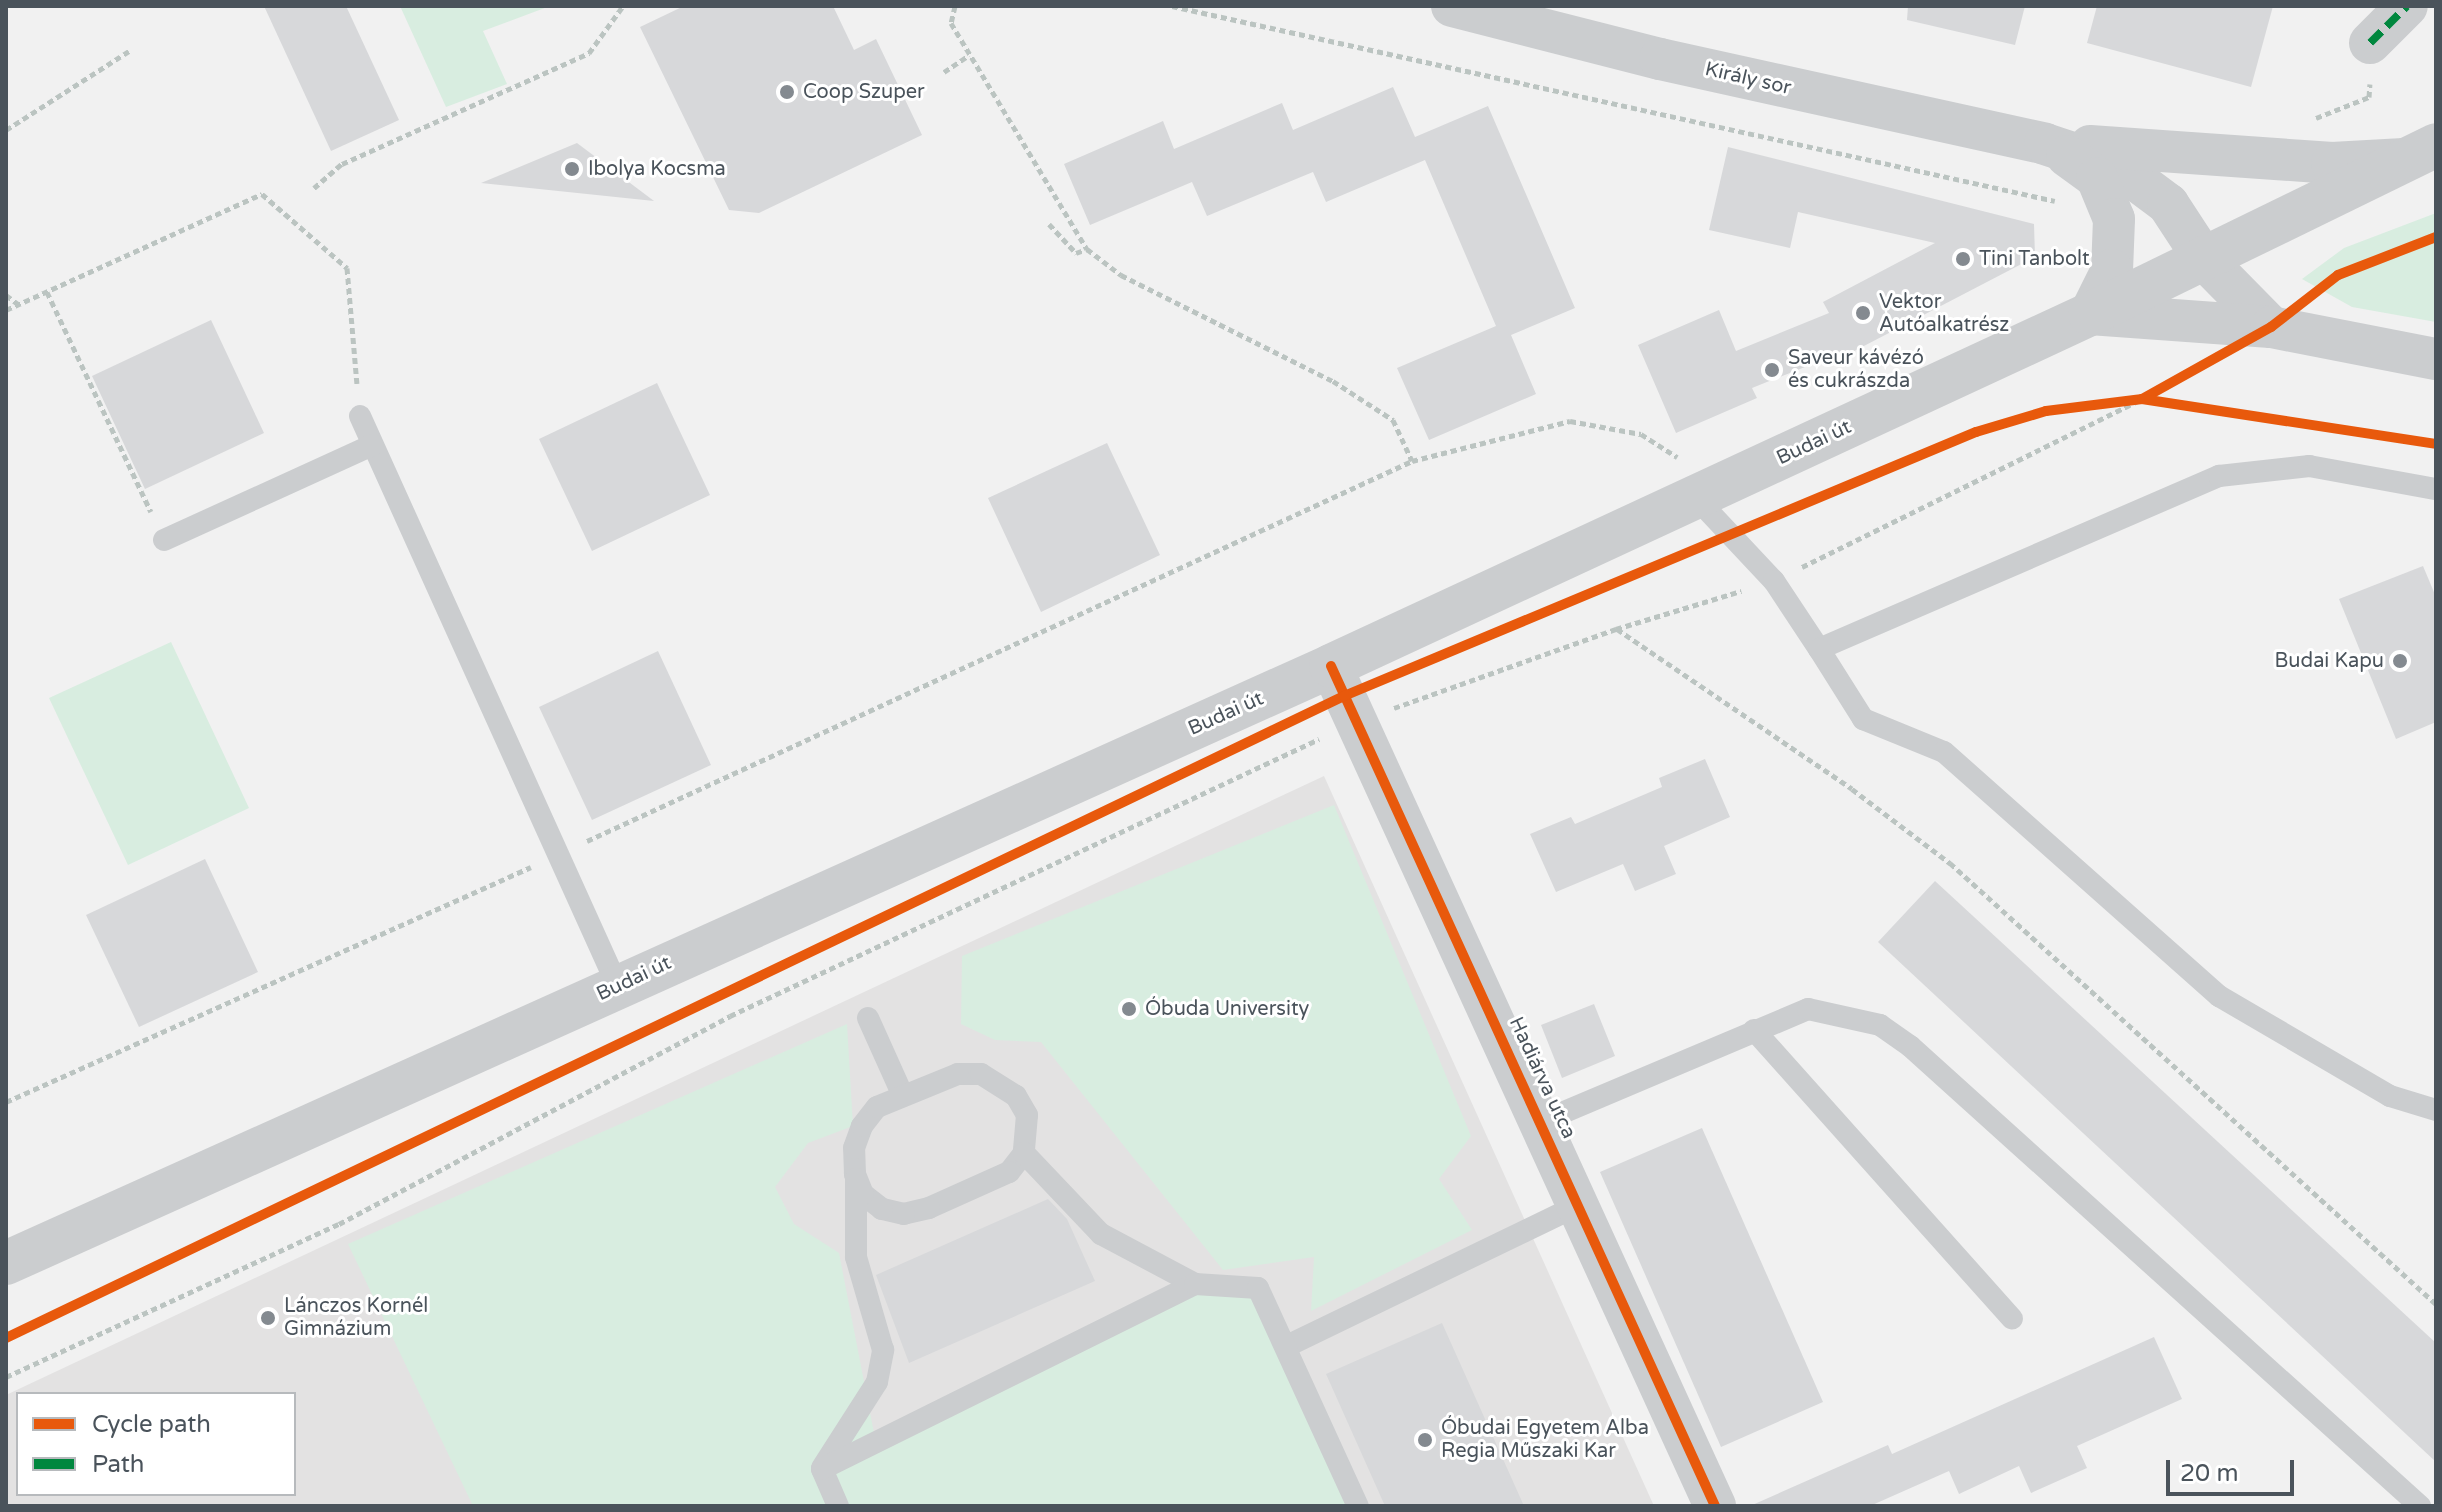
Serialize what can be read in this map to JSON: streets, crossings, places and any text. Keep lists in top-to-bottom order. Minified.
{"streets":{"main road":["Budai út"],"street":["Király sor","Hadiárva utca"]},"crossings":[["Király sor","Budai út"],["Budai út","Hadiárva utca"]],"places":["Coop Szuper","Ibolya Kocsma","Tini Tanbolt","Vektor Autóalkatrész","Saveur kávézó és cukrászda","Budai Kapu","Óbuda University","Lánczos Kornél Gimnázium","Óbudai Egyetem Alba Regia Műszaki Kar"],"legend":["Cycle path","Path"],"scale_bar":"20 m"}
